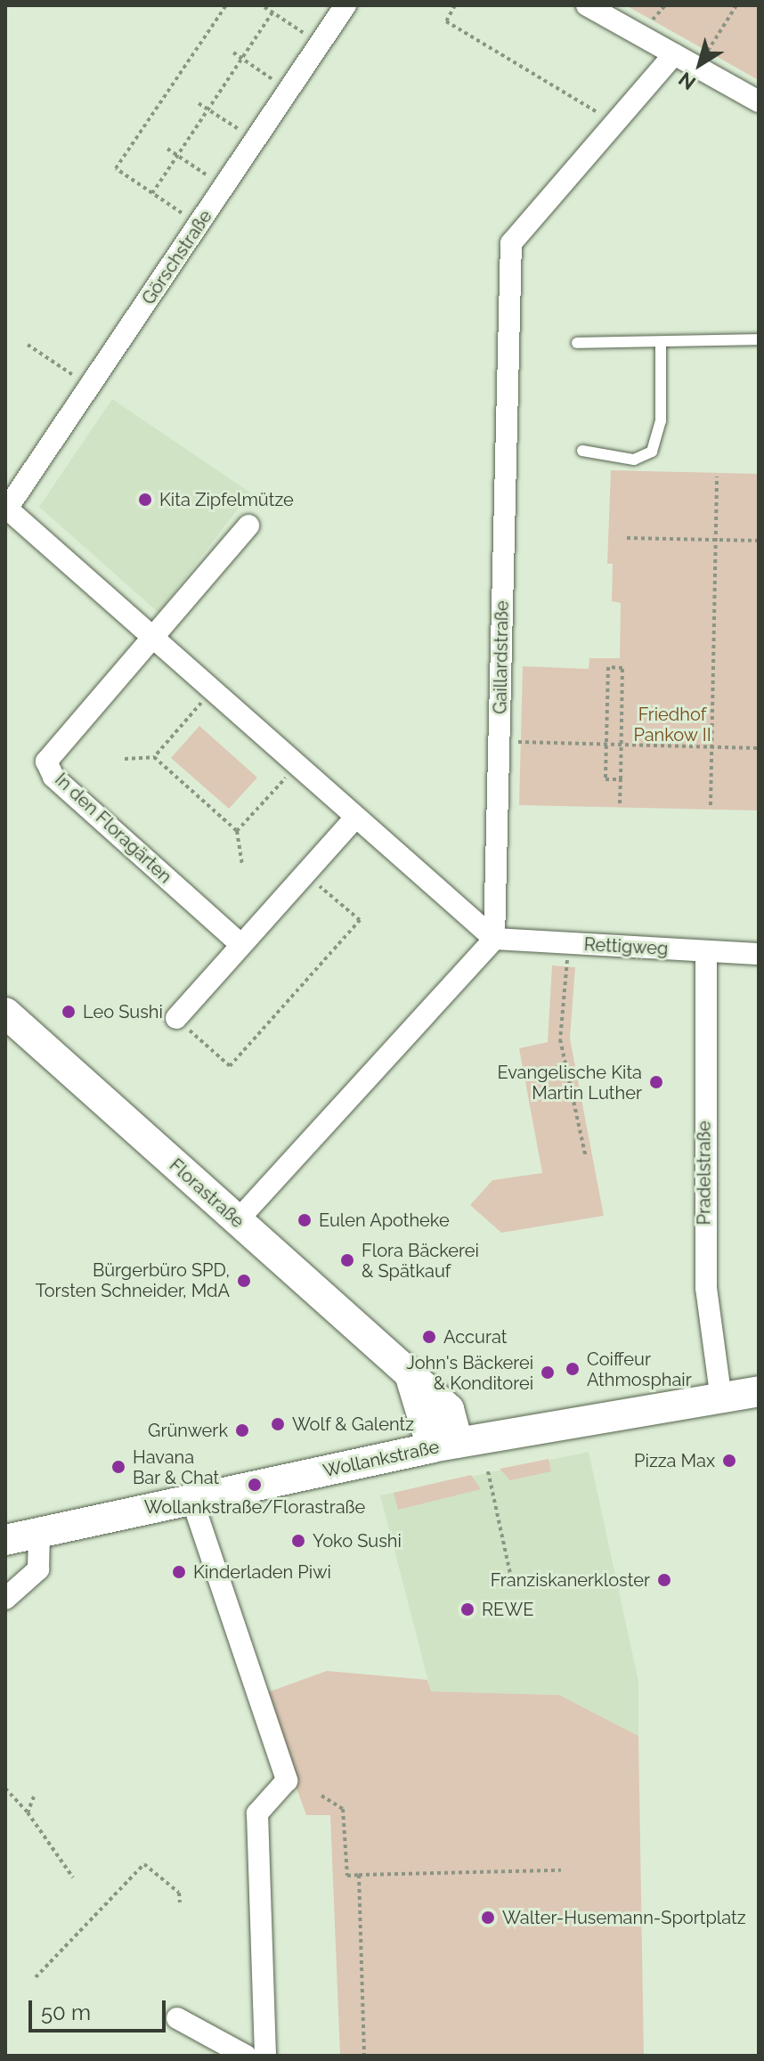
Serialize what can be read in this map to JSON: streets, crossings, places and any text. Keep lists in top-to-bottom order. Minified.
{"streets":{"main road":["Florastraße","Wollankstraße"],"street":["Görschstraße","Gaillardstraße","In den Floragärten","Rettigweg","Pradelstraße"]},"crossings":[["Görschstraße","In den Floragärten"],["Gaillardstraße","Rettigweg"],["Rettigweg","Pradelstraße"],["Pradelstraße","Wollankstraße"],["Florastraße","Wollankstraße"]],"parks":["Friedhof Pankow II"],"places":["Kita Zipfelmütze","Leo Sushi","Evangelische Kita Martin Luther","Eulen Apotheke","Flora Bäckerei & Spätkauf","Bürgerbüro SPD, Torsten Schneider, MdA","Accurat","Coiffeur Athmosphair","John's Bäckerei & Konditorei","Wolf & Galentz","Grünwerk","Pizza Max","Havana Bar & Chat","Wollankstraße/Florastraße","Yoko Sushi","Kinderladen Piwi","Franziskanerkloster","REWE","Walter-Husemann-Sportplatz"],"scale_bar":"50 m","north":"bottom left"}
